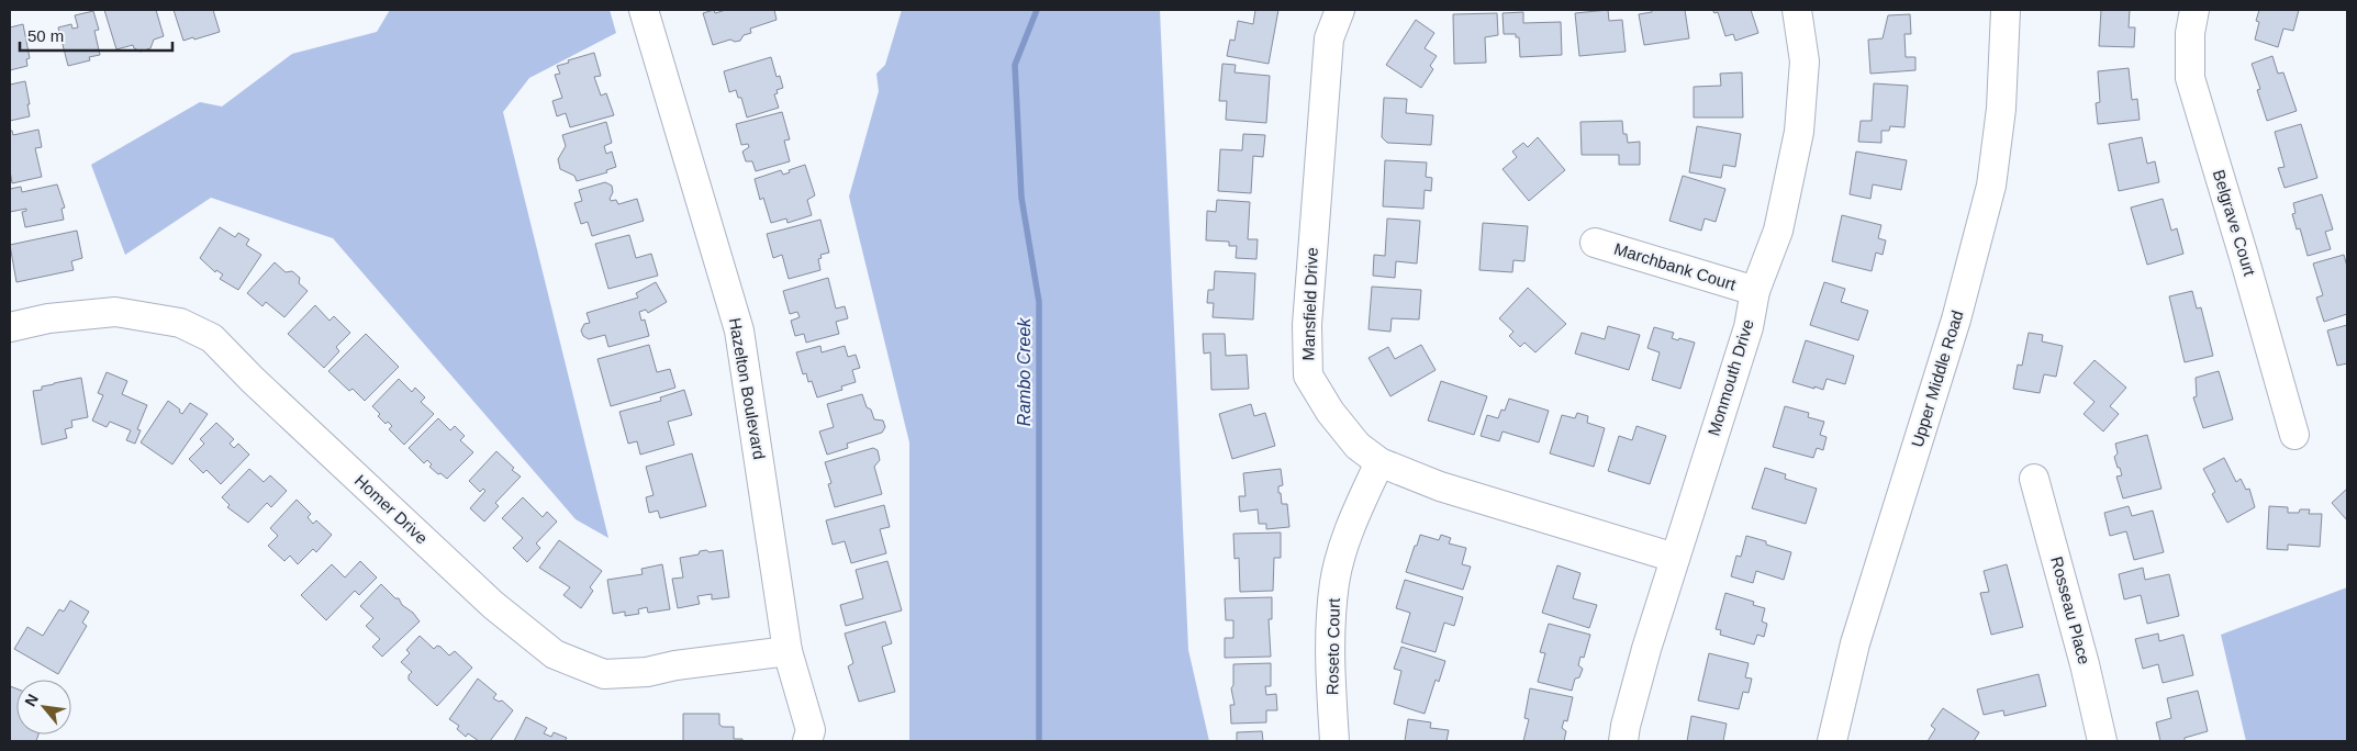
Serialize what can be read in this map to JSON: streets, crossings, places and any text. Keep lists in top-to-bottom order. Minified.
{"streets":{"street":["Belgrave Court","Marchbank Court","Mansfield Drive","Monmouth Drive","Upper Middle Road","Hazelton Boulevard","Homer Drive","Rosseau Place","Roseto Court"]},"crossings":[["Marchbank Court","Monmouth Drive"],["Mansfield Drive","Monmouth Drive"],["Mansfield Drive","Roseto Court"],["Hazelton Boulevard","Homer Drive"]],"water":["Rambo Creek"],"scale_bar":"50 m","north":"top left"}
